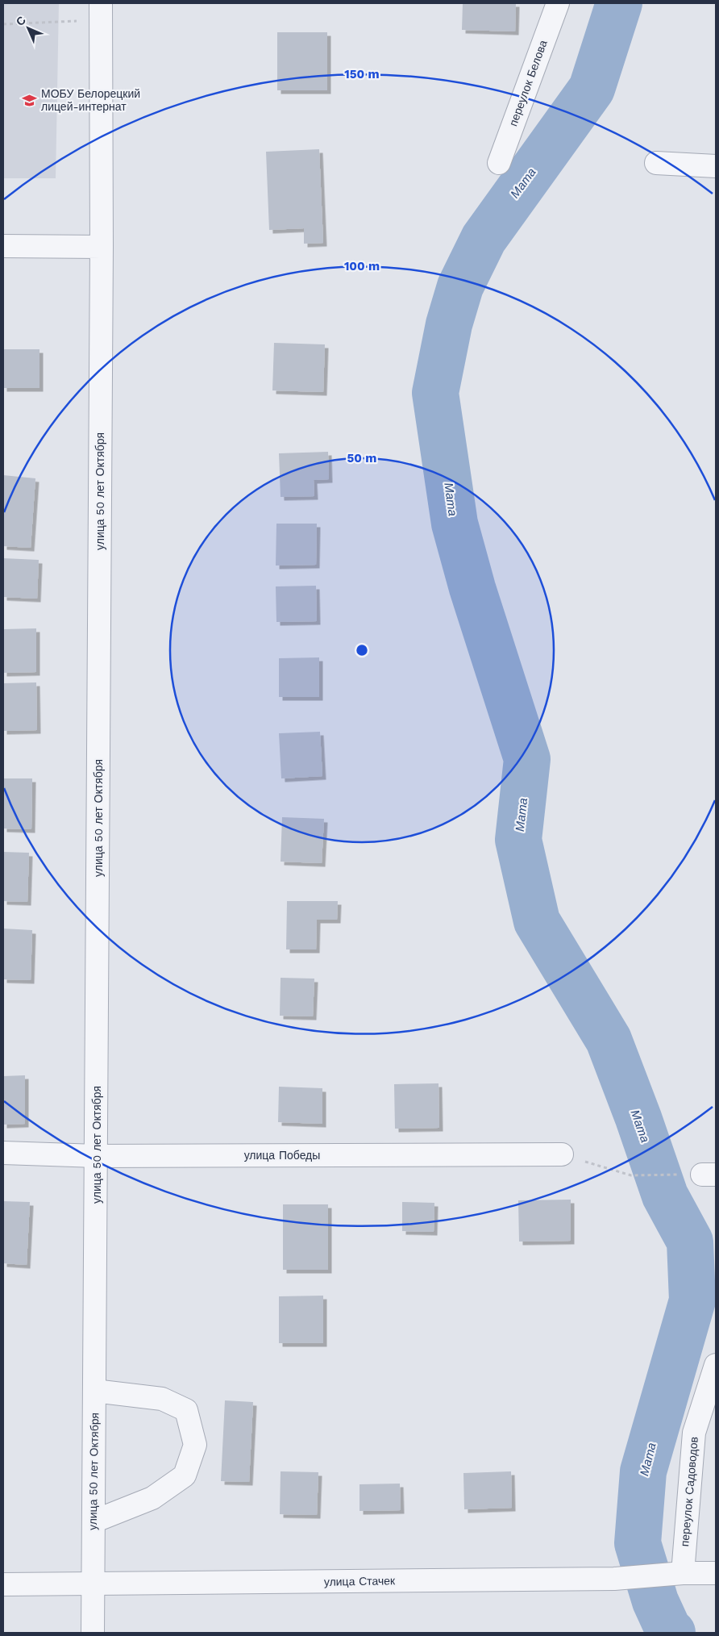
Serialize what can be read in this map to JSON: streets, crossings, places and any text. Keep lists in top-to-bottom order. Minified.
{"streets":{"street":["переулок Белова","улица 50 лет Октября","улица Победы","переулок Садоводов","улица Стачек"]},"crossings":[["улица 50 лет Октября","улица Победы"],["улица 50 лет Октября","улица Стачек"],["переулок Садоводов","улица Стачек"]],"water":["Мата"],"places":{"school or university":["МОБУ Белорецкий лицей-интернат"]},"north":"top left","rings":["150 m","100 m","50 m"]}
